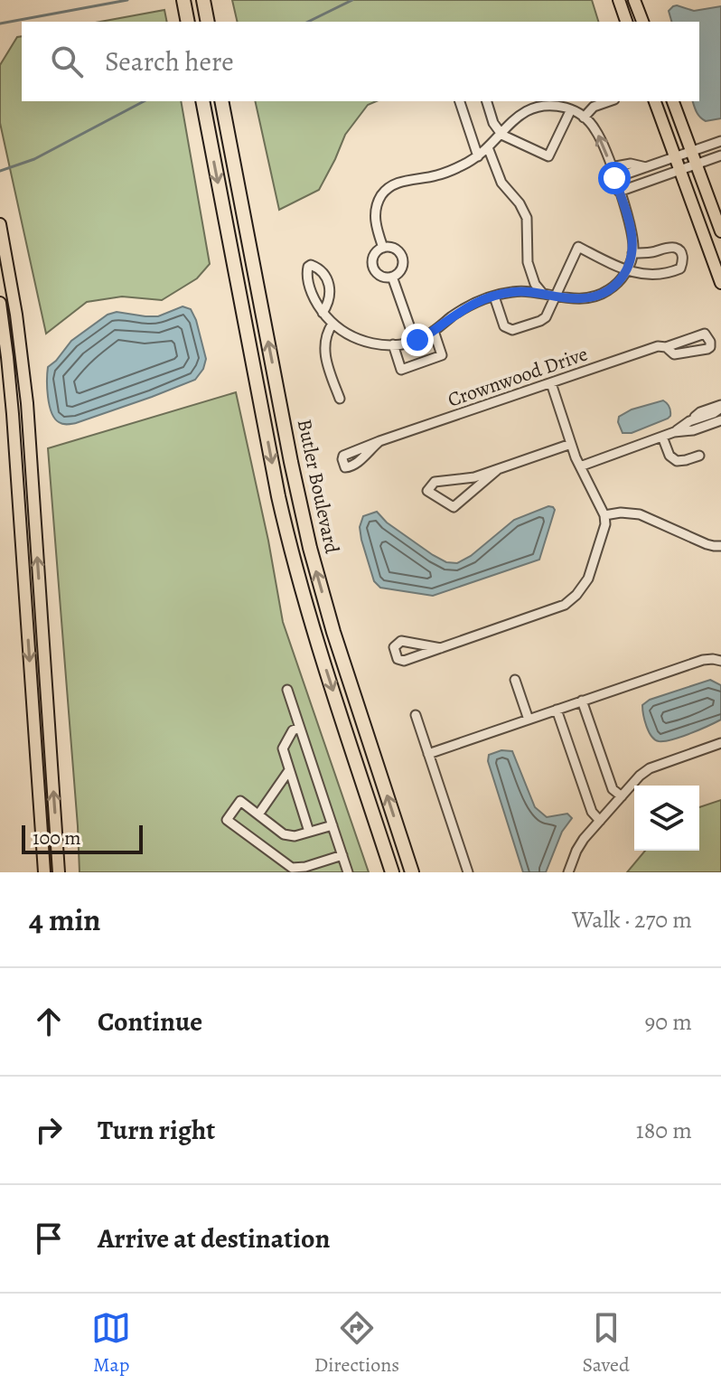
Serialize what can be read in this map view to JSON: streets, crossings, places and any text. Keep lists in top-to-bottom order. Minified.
{"streets":{"highway":["Butler Boulevard"],"street":["Crownwood Drive"]},"scale_bar":"100 m","page":{"search":"Search here","scale":"100 m","heading":["4 min","Walk · 270 m"],"list":[["Continue","90 m"],["Turn right","180 m"],"Arrive at destination"],"nav":["Map","Directions","Saved"]}}
